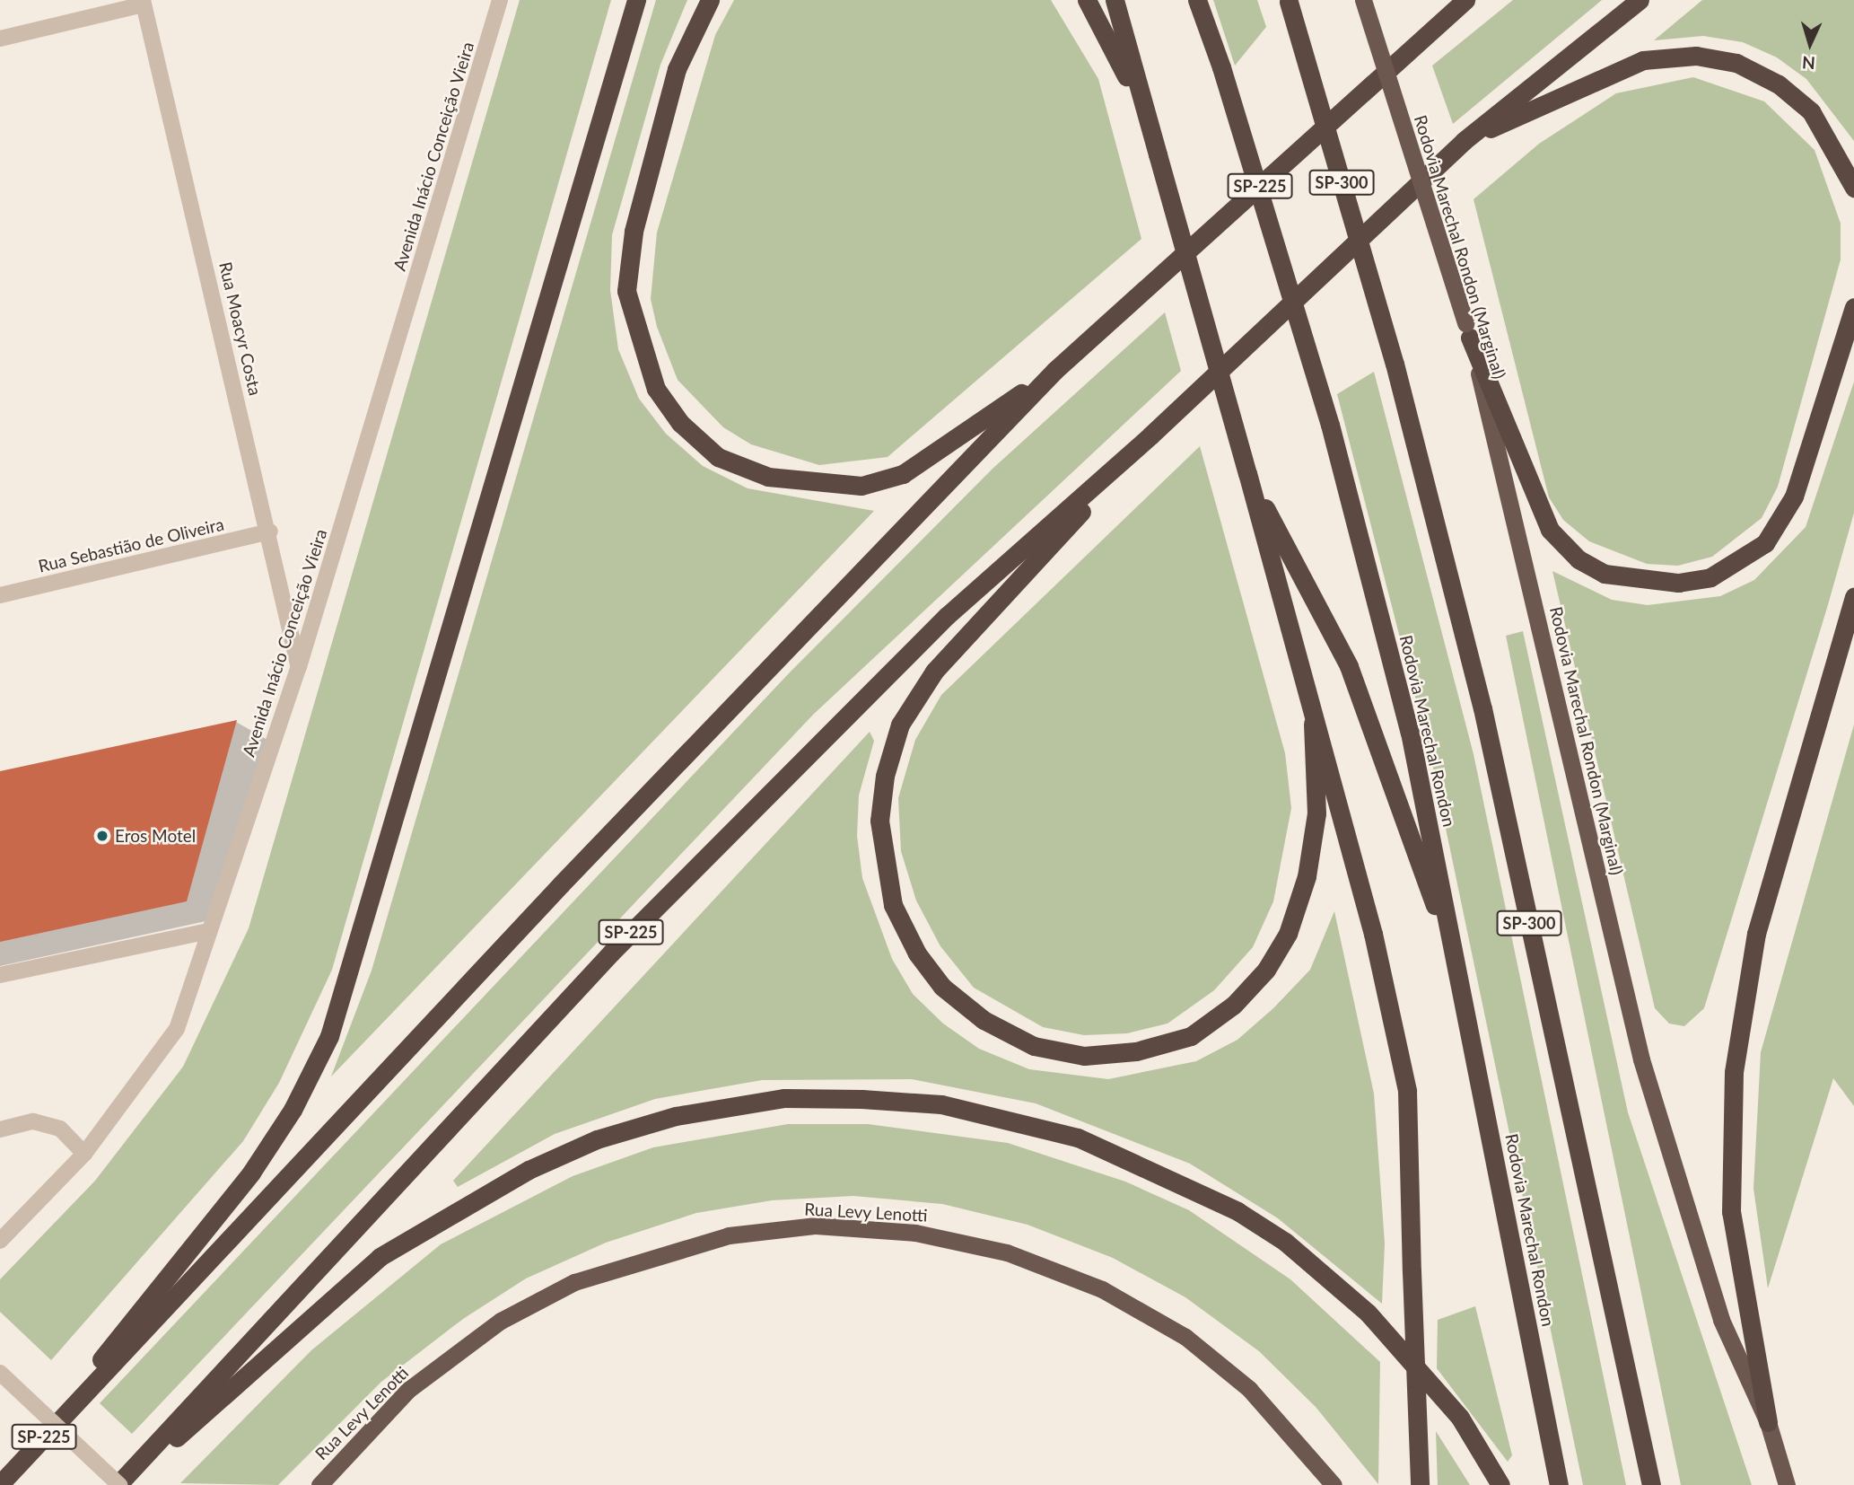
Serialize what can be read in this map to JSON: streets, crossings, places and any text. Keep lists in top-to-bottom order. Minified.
{"streets":{"highway":["SP-300","SP-225","Rodovia Marechal Rondon (Marginal)","Rodovia Marechal Rondon","Rua Levy Lenotti"],"street":["Avenida Inácio Conceição Vieira","Rua Moacyr Costa","Rua Sebastião de Oliveira"]},"crossings":[["Avenida Inácio Conceição Vieira","Rua Moacyr Costa"],["Rua Moacyr Costa","Rua Sebastião de Oliveira"]],"places":["Eros Motel"],"north":"bottom"}
